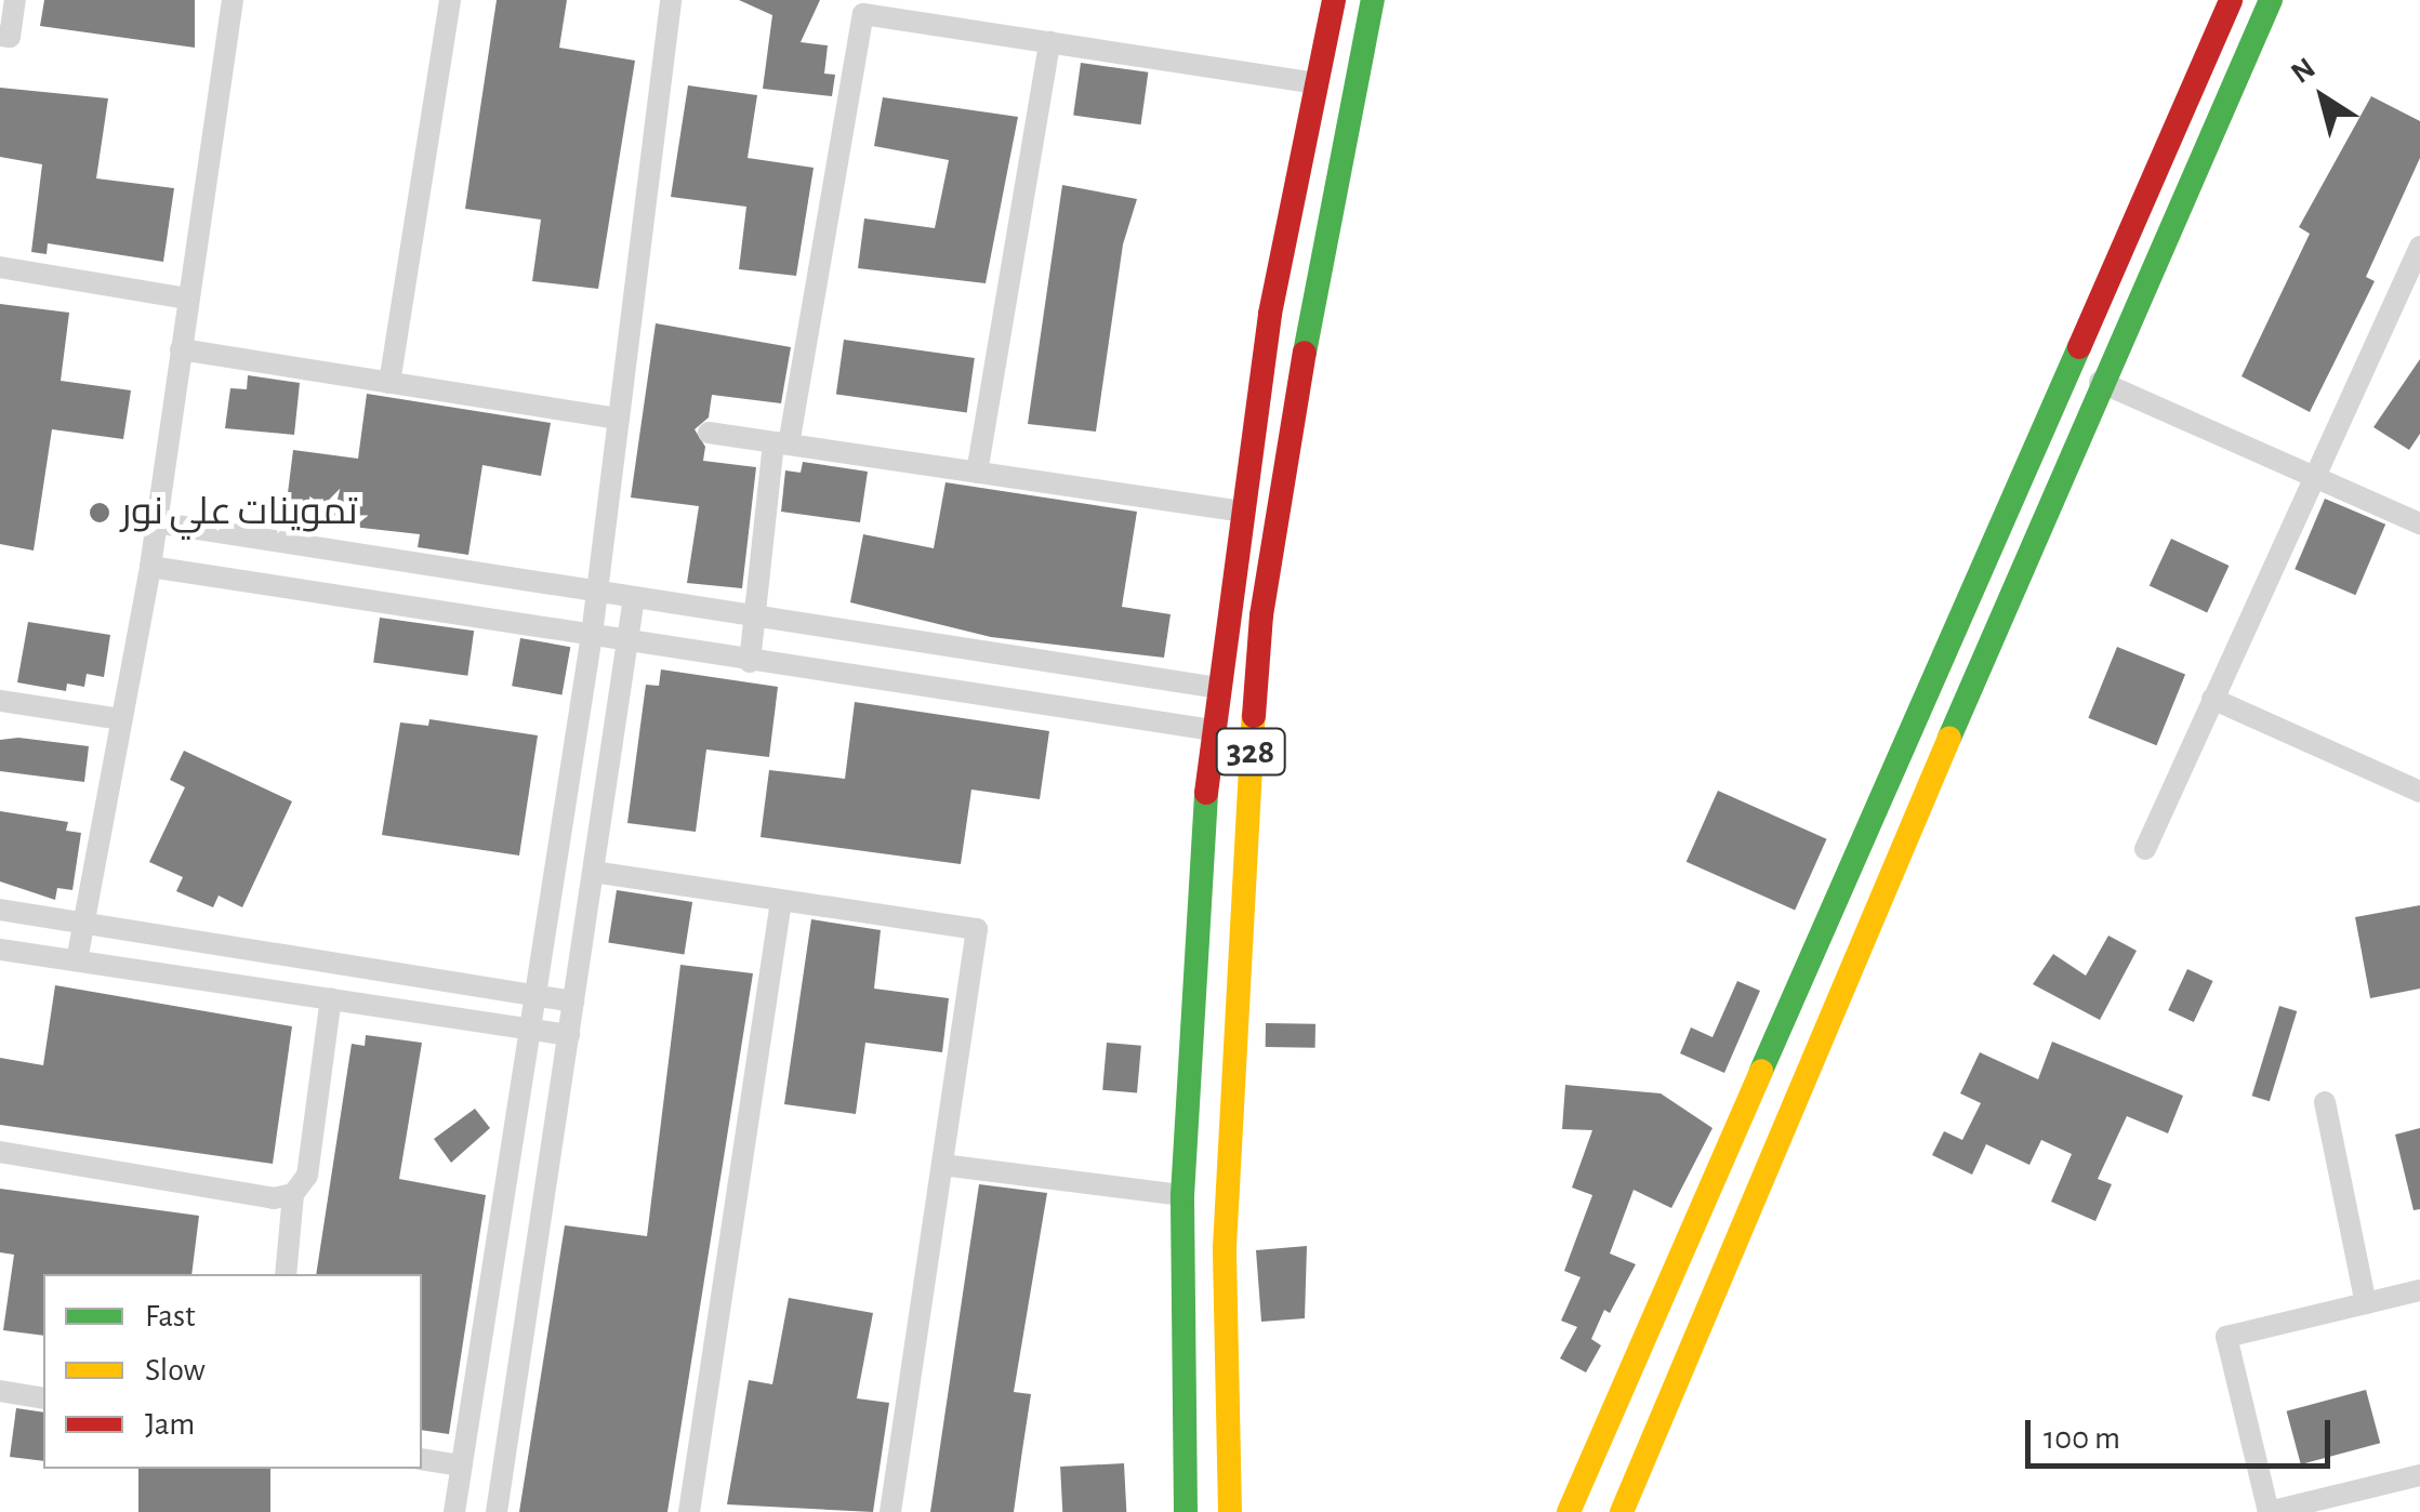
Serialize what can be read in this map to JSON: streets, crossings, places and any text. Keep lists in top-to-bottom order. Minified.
{"streets":{"main road":["328"]},"places":["تموينات علي نور"],"legend":["Fast","Slow","Jam"],"scale_bar":"100 m","north":"top left"}
